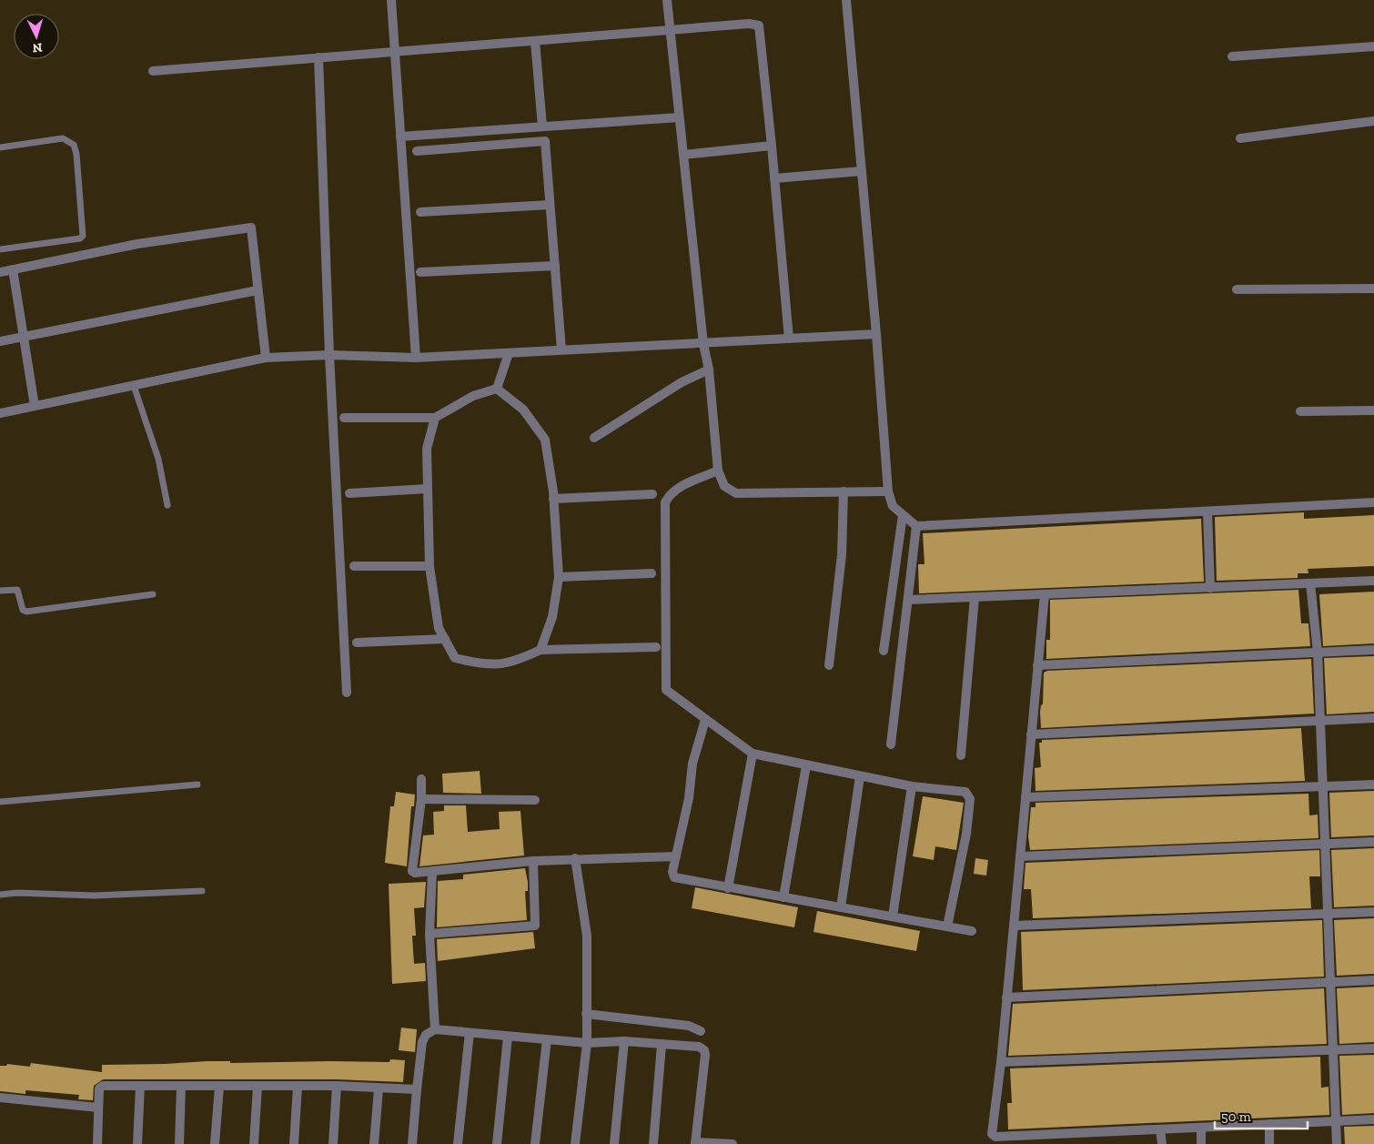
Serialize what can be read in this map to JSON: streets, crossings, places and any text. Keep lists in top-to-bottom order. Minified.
{"scale_bar":"50 m","north":"bottom"}
